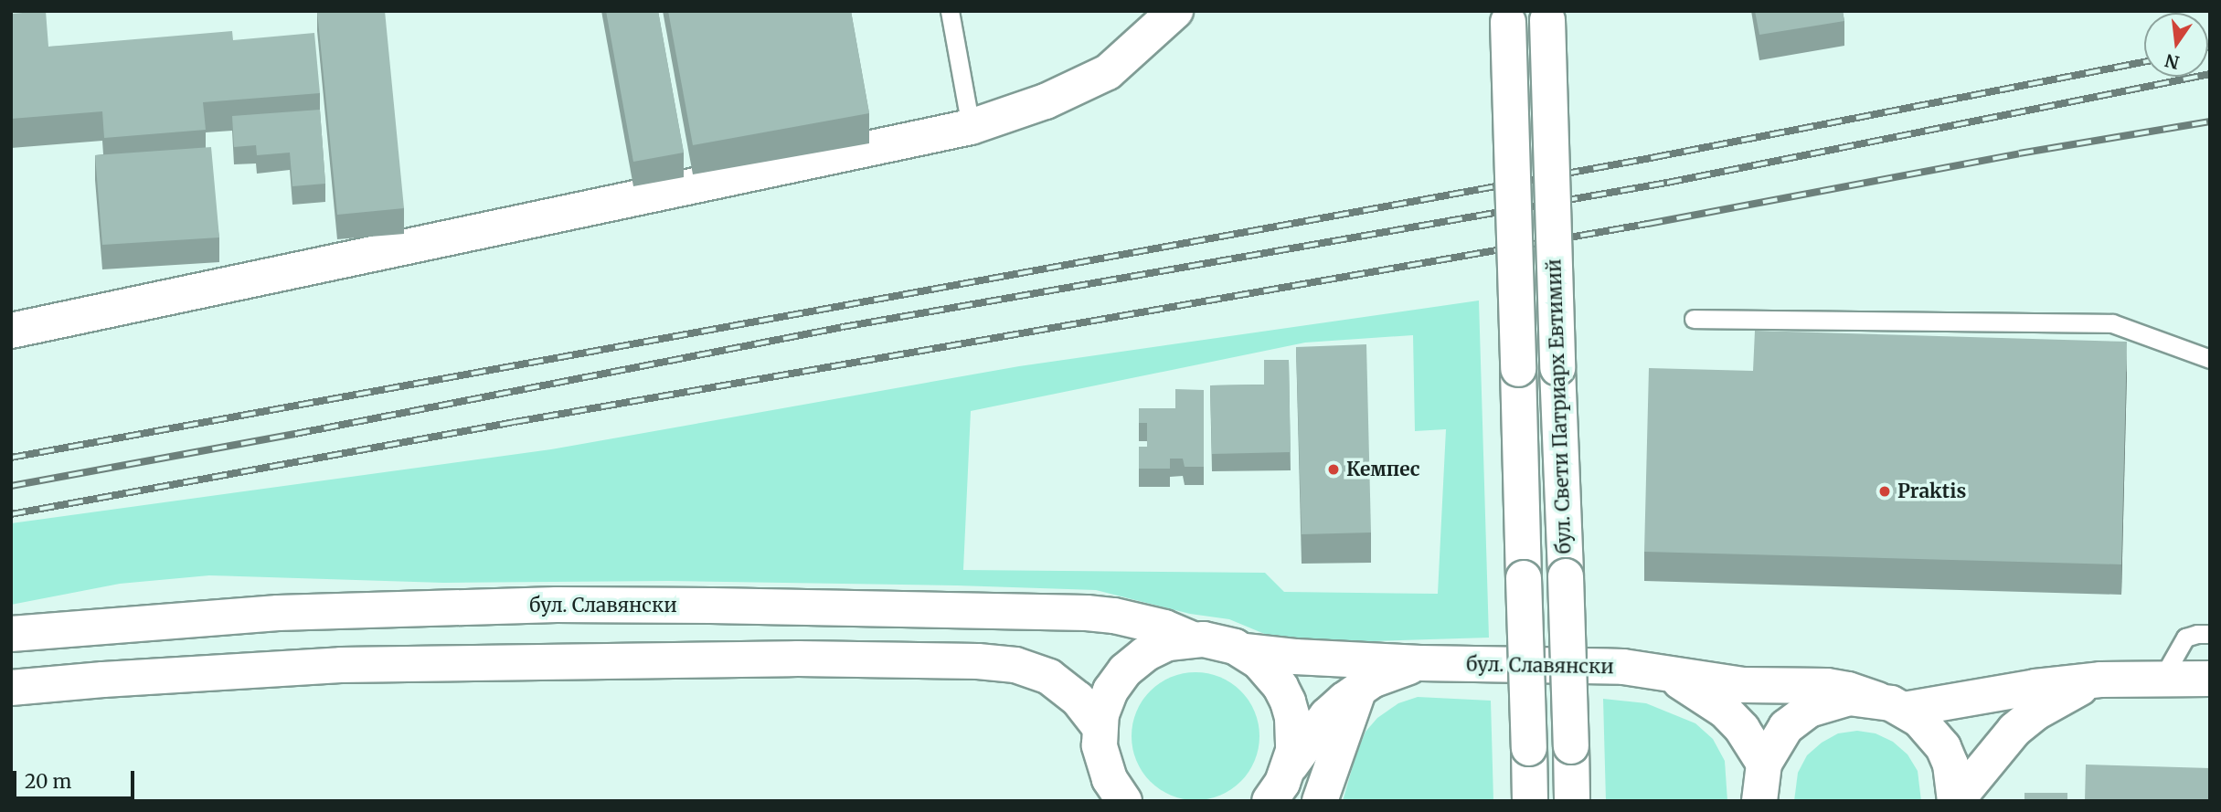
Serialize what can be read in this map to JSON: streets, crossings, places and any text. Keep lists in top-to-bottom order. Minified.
{"streets":{"main road":["бул. Свети Патриарх Евтимий","бул. Славянски"]},"places":["Кемпес","Praktis"],"scale_bar":"20 m","north":"bottom"}
